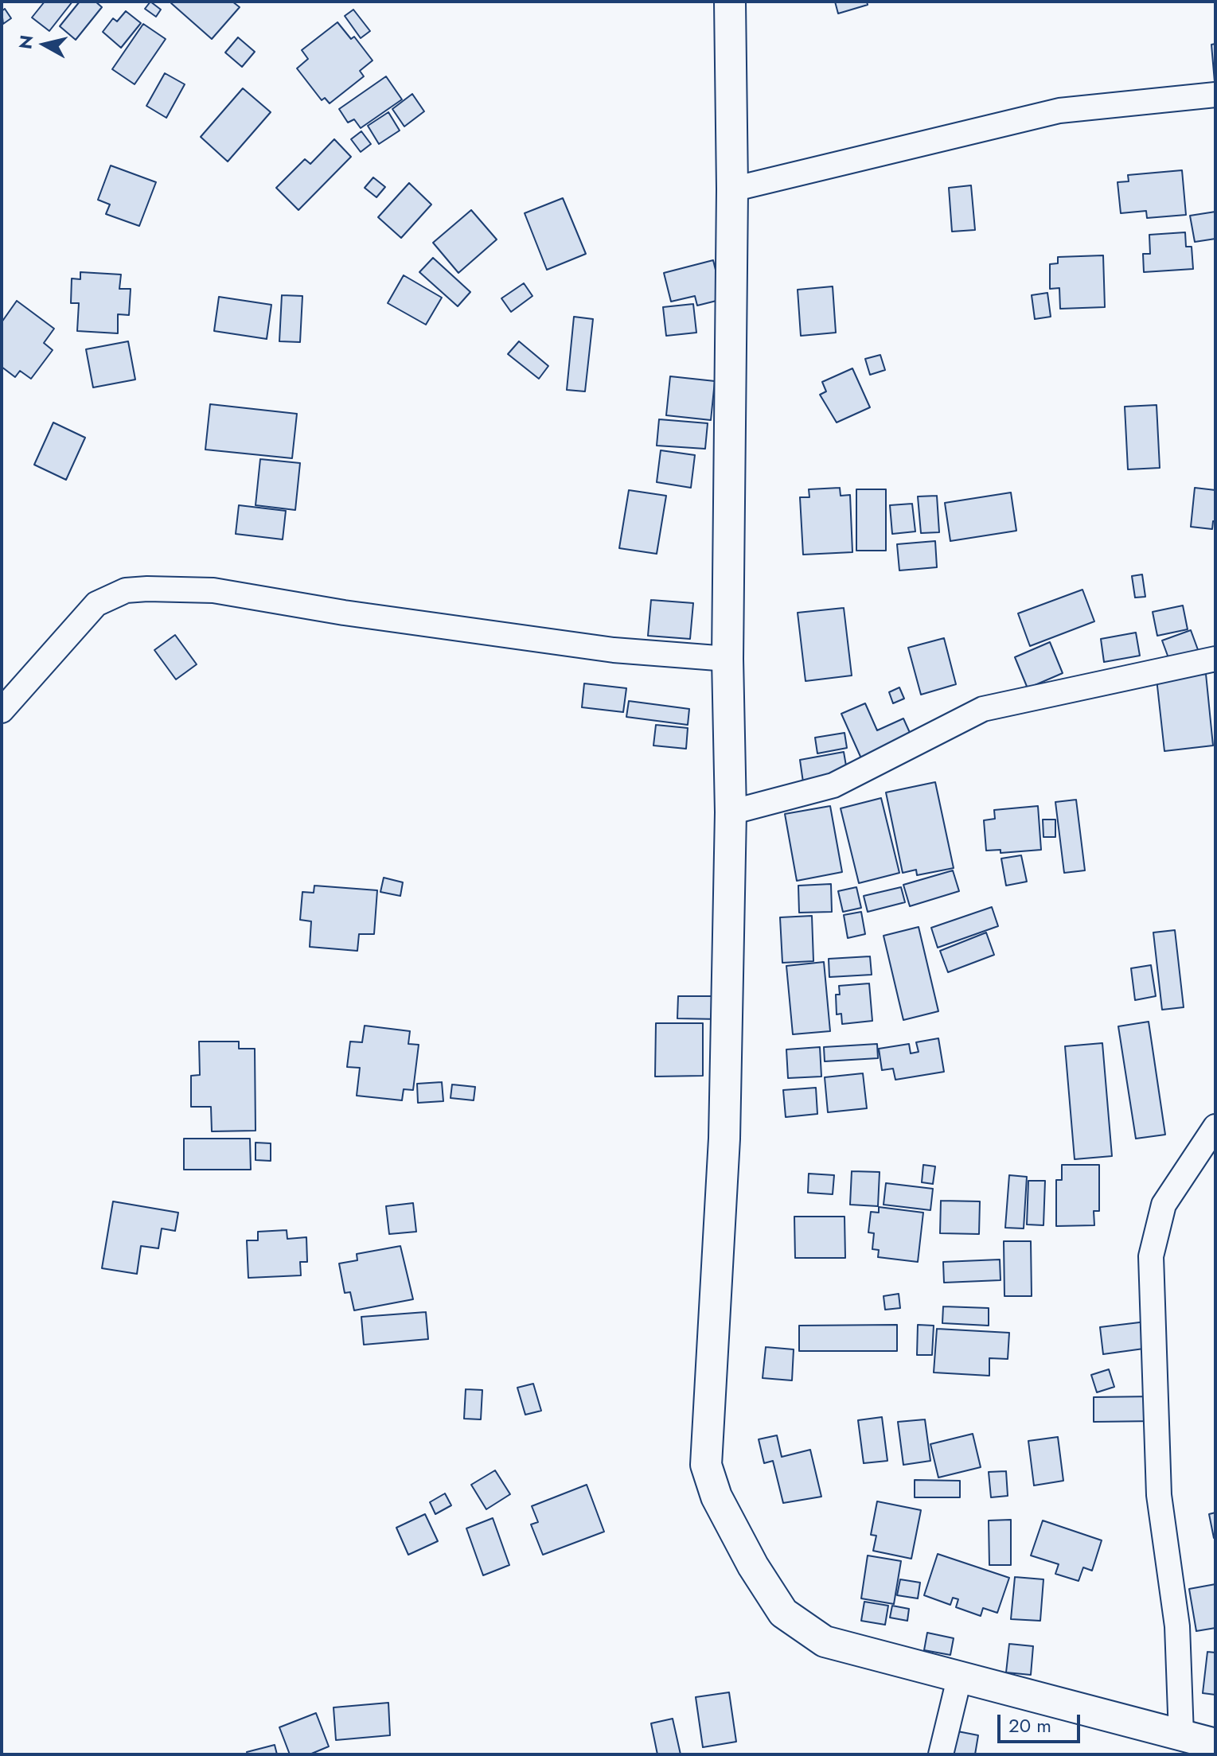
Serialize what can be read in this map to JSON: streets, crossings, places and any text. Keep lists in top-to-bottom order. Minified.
{"scale_bar":"20 m","north":"left"}
